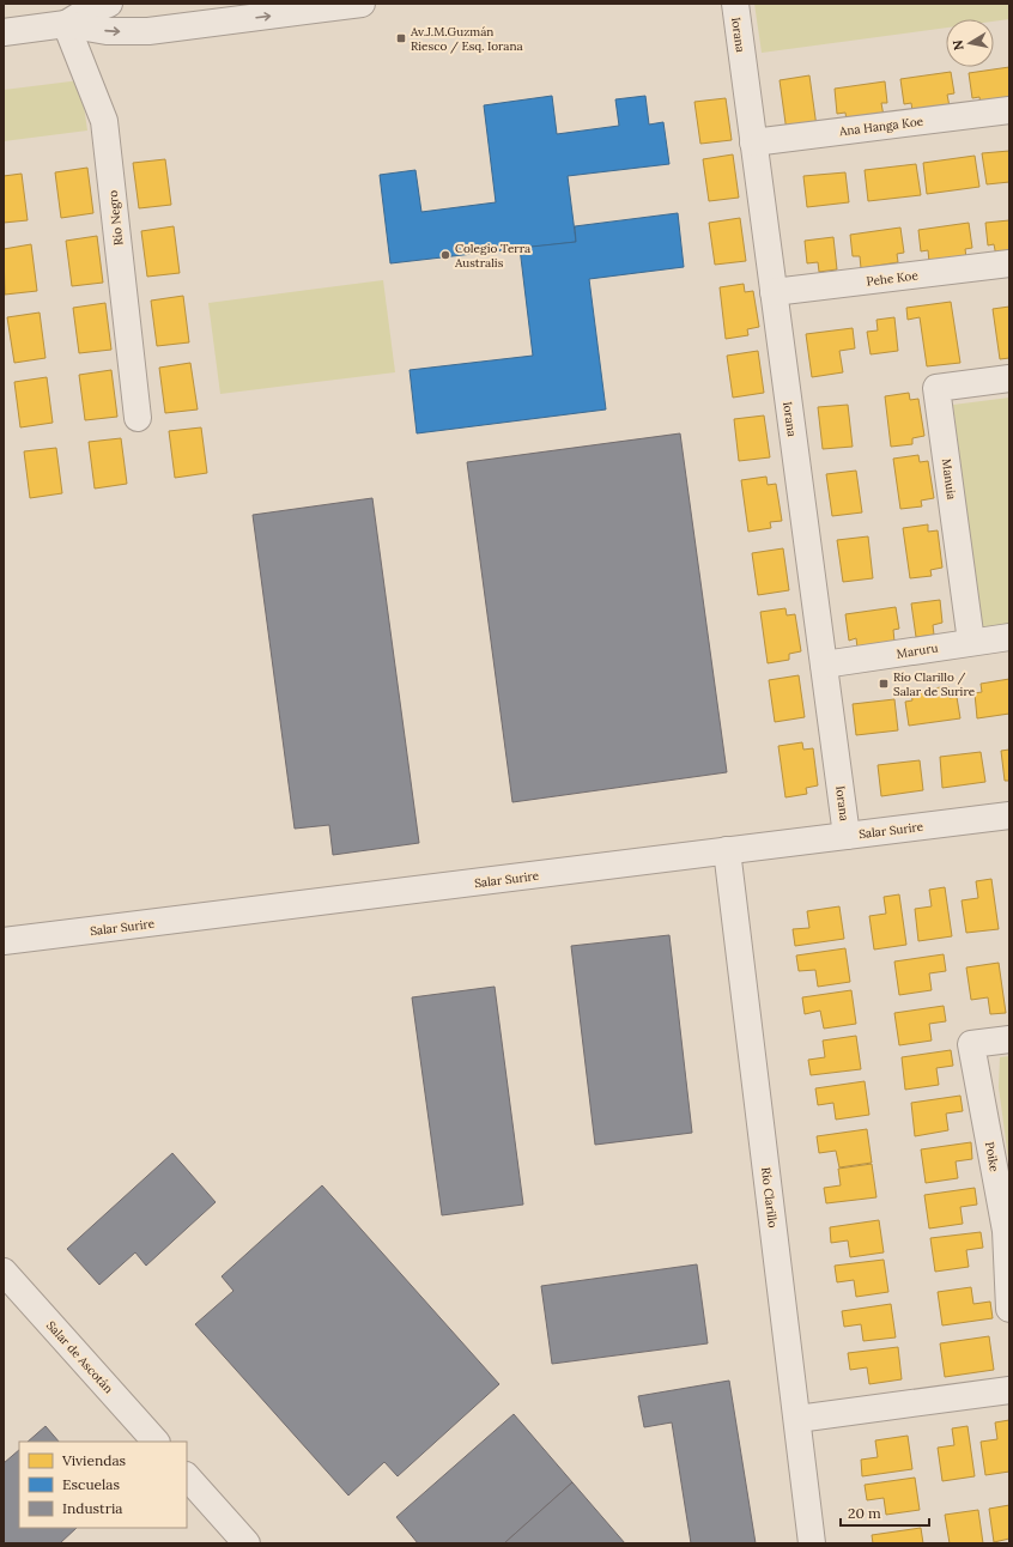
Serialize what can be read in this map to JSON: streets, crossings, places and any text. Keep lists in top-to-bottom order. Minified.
{"streets":{"street":["Iorana","Ana Hanga Koe","Río Negro","Pehe Koe","Manuia","Maruru","Salar Surire","Poike","Río Clarillo","Salar de Ascotán"]},"crossings":[["Iorana","Ana Hanga Koe"],["Iorana","Pehe Koe"],["Iorana","Maruru"],["Iorana","Salar Surire"],["Manuia","Maruru"],["Salar Surire","Río Clarillo"]],"places":{"transit":["Av.J.M.Guzmán Riesco / Esq. Iorana","Río Clarillo / Salar de Surire"],"other":["Colegio Terra Australis"]},"legend":["Viviendas","Escuelas","Industria"],"scale_bar":"20 m","north":"left"}
